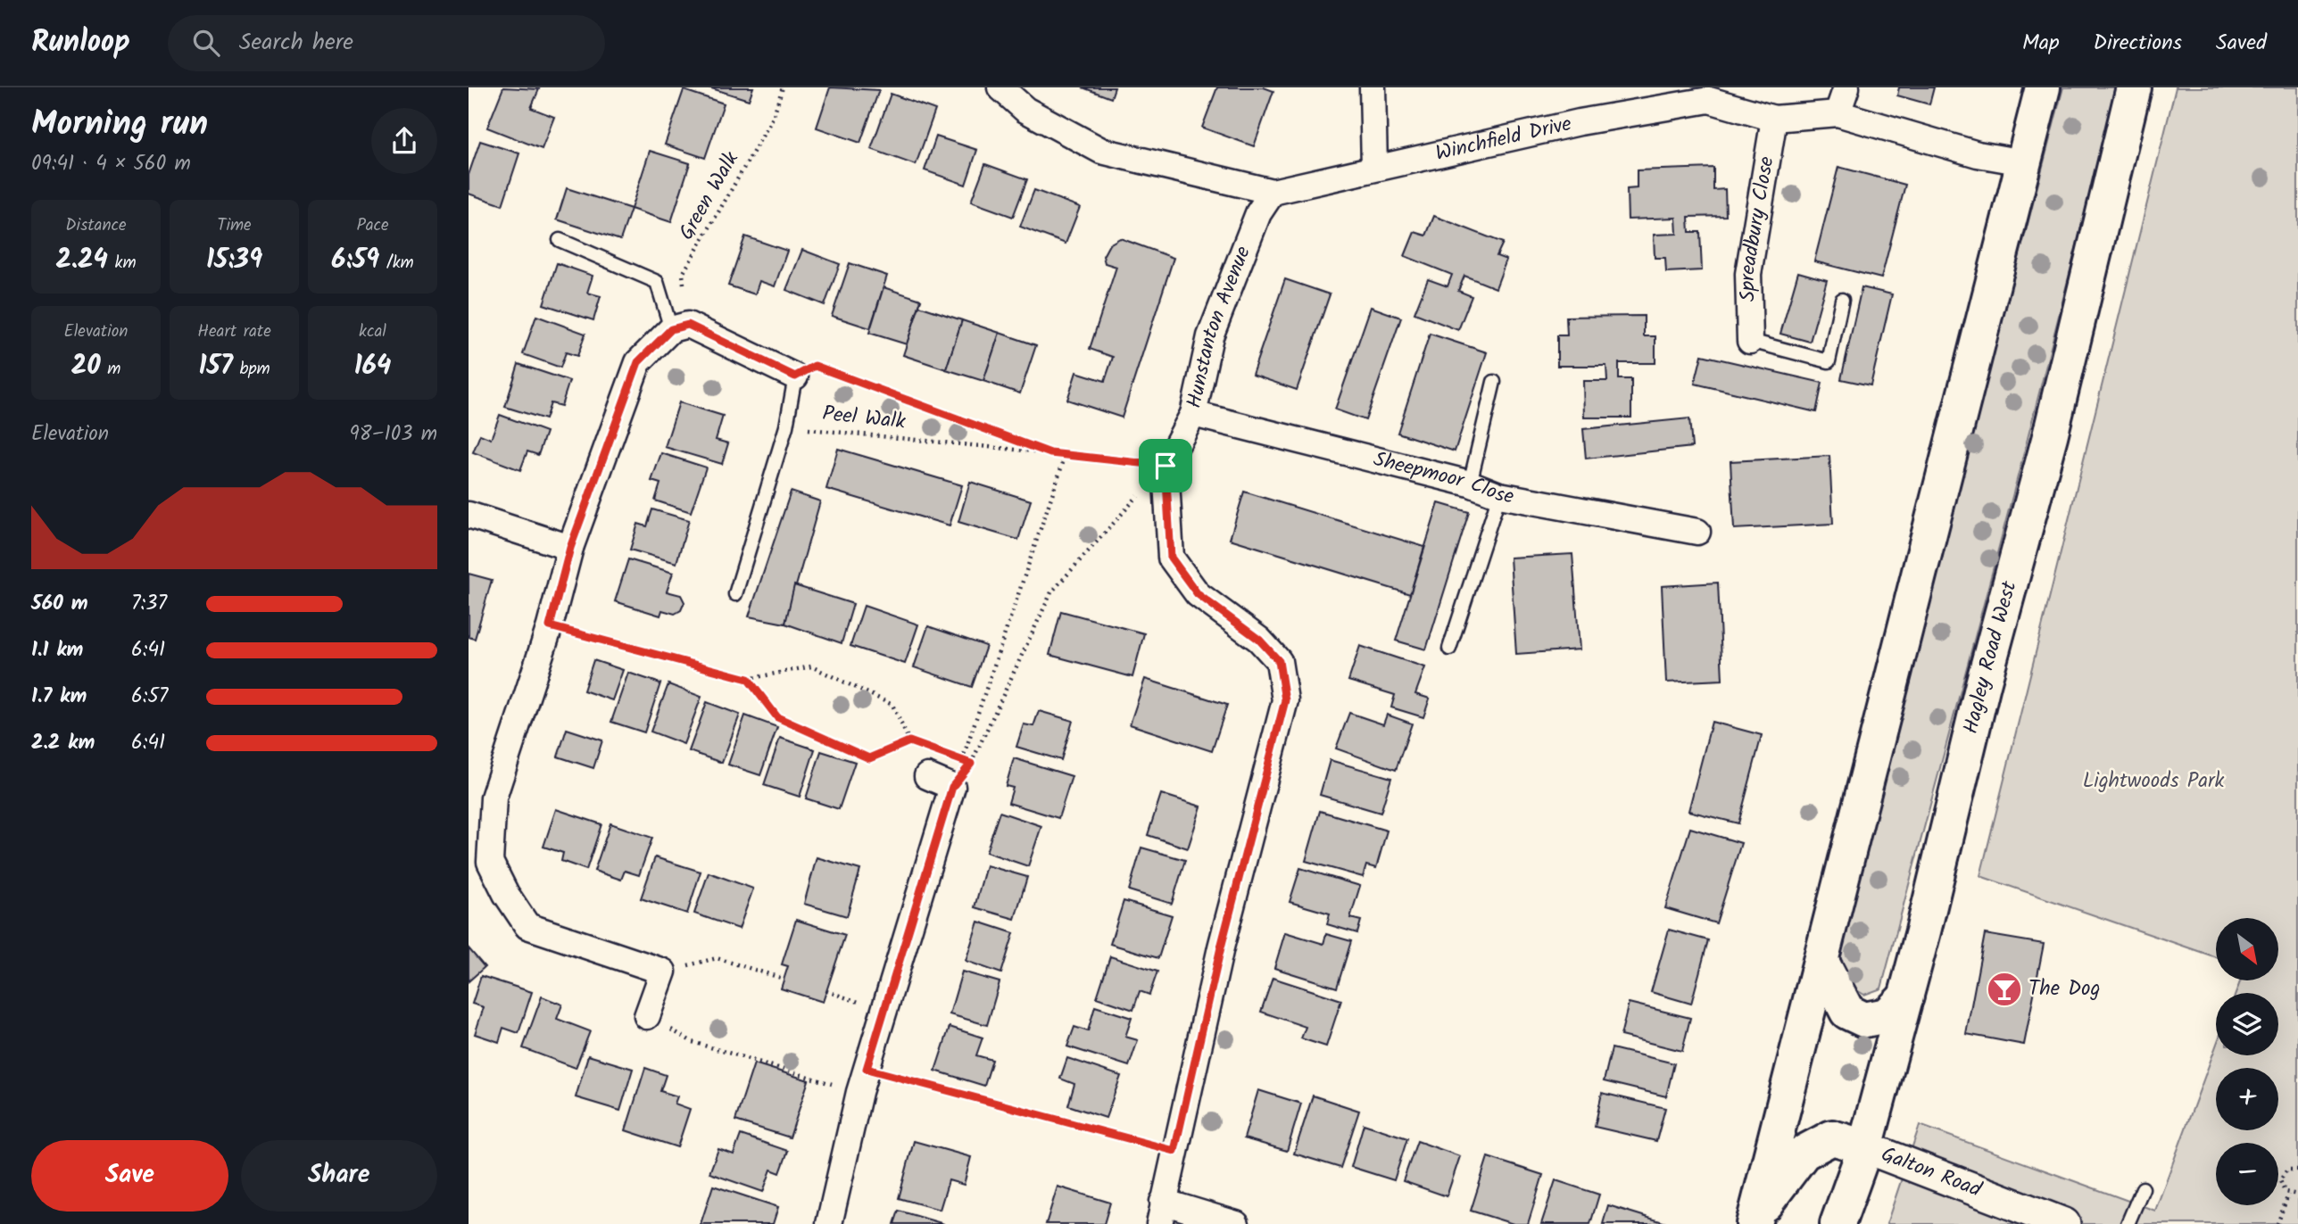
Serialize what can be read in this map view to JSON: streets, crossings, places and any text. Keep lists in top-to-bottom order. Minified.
{"streets":{"highway":["Hagley Road West"],"street":["Winchfield Drive","Spreadbury Close","Hunstanton Avenue","Sheepmoor Close","Galton Road"],"path":["Green Walk","Peel Walk"]},"crossings":[["Winchfield Drive","Spreadbury Close"],["Winchfield Drive","Hunstanton Avenue"],["Hunstanton Avenue","Peel Walk"],["Hunstanton Avenue","Sheepmoor Close"],["Hagley Road West","Galton Road"]],"parks":["Lightwoods Park"],"places":{"bar":["The Dog"]},"north":"bottom right","page":{"header":"Runloop","search":"Search here","nav":["Map","Directions","Saved"],"heading":["Morning run","09:41 · 4 × 560 m"],"stats":[["Distance","2.24 km"],["Time","15:39"],["Pace","6:59 /km"],["Elevation","20 m"],["Heart rate","157 bpm"],["kcal","164"]],"chart":["Elevation","98–103 m"],"list":[{"name":"560 m","note":"7:37"},{"name":"1.1 km","note":"6:41"},{"name":"1.7 km","note":"6:57"},{"name":"2.2 km","note":"6:41"}],"map_buttons":["+","−"],"buttons":["Save","Share"]}}
